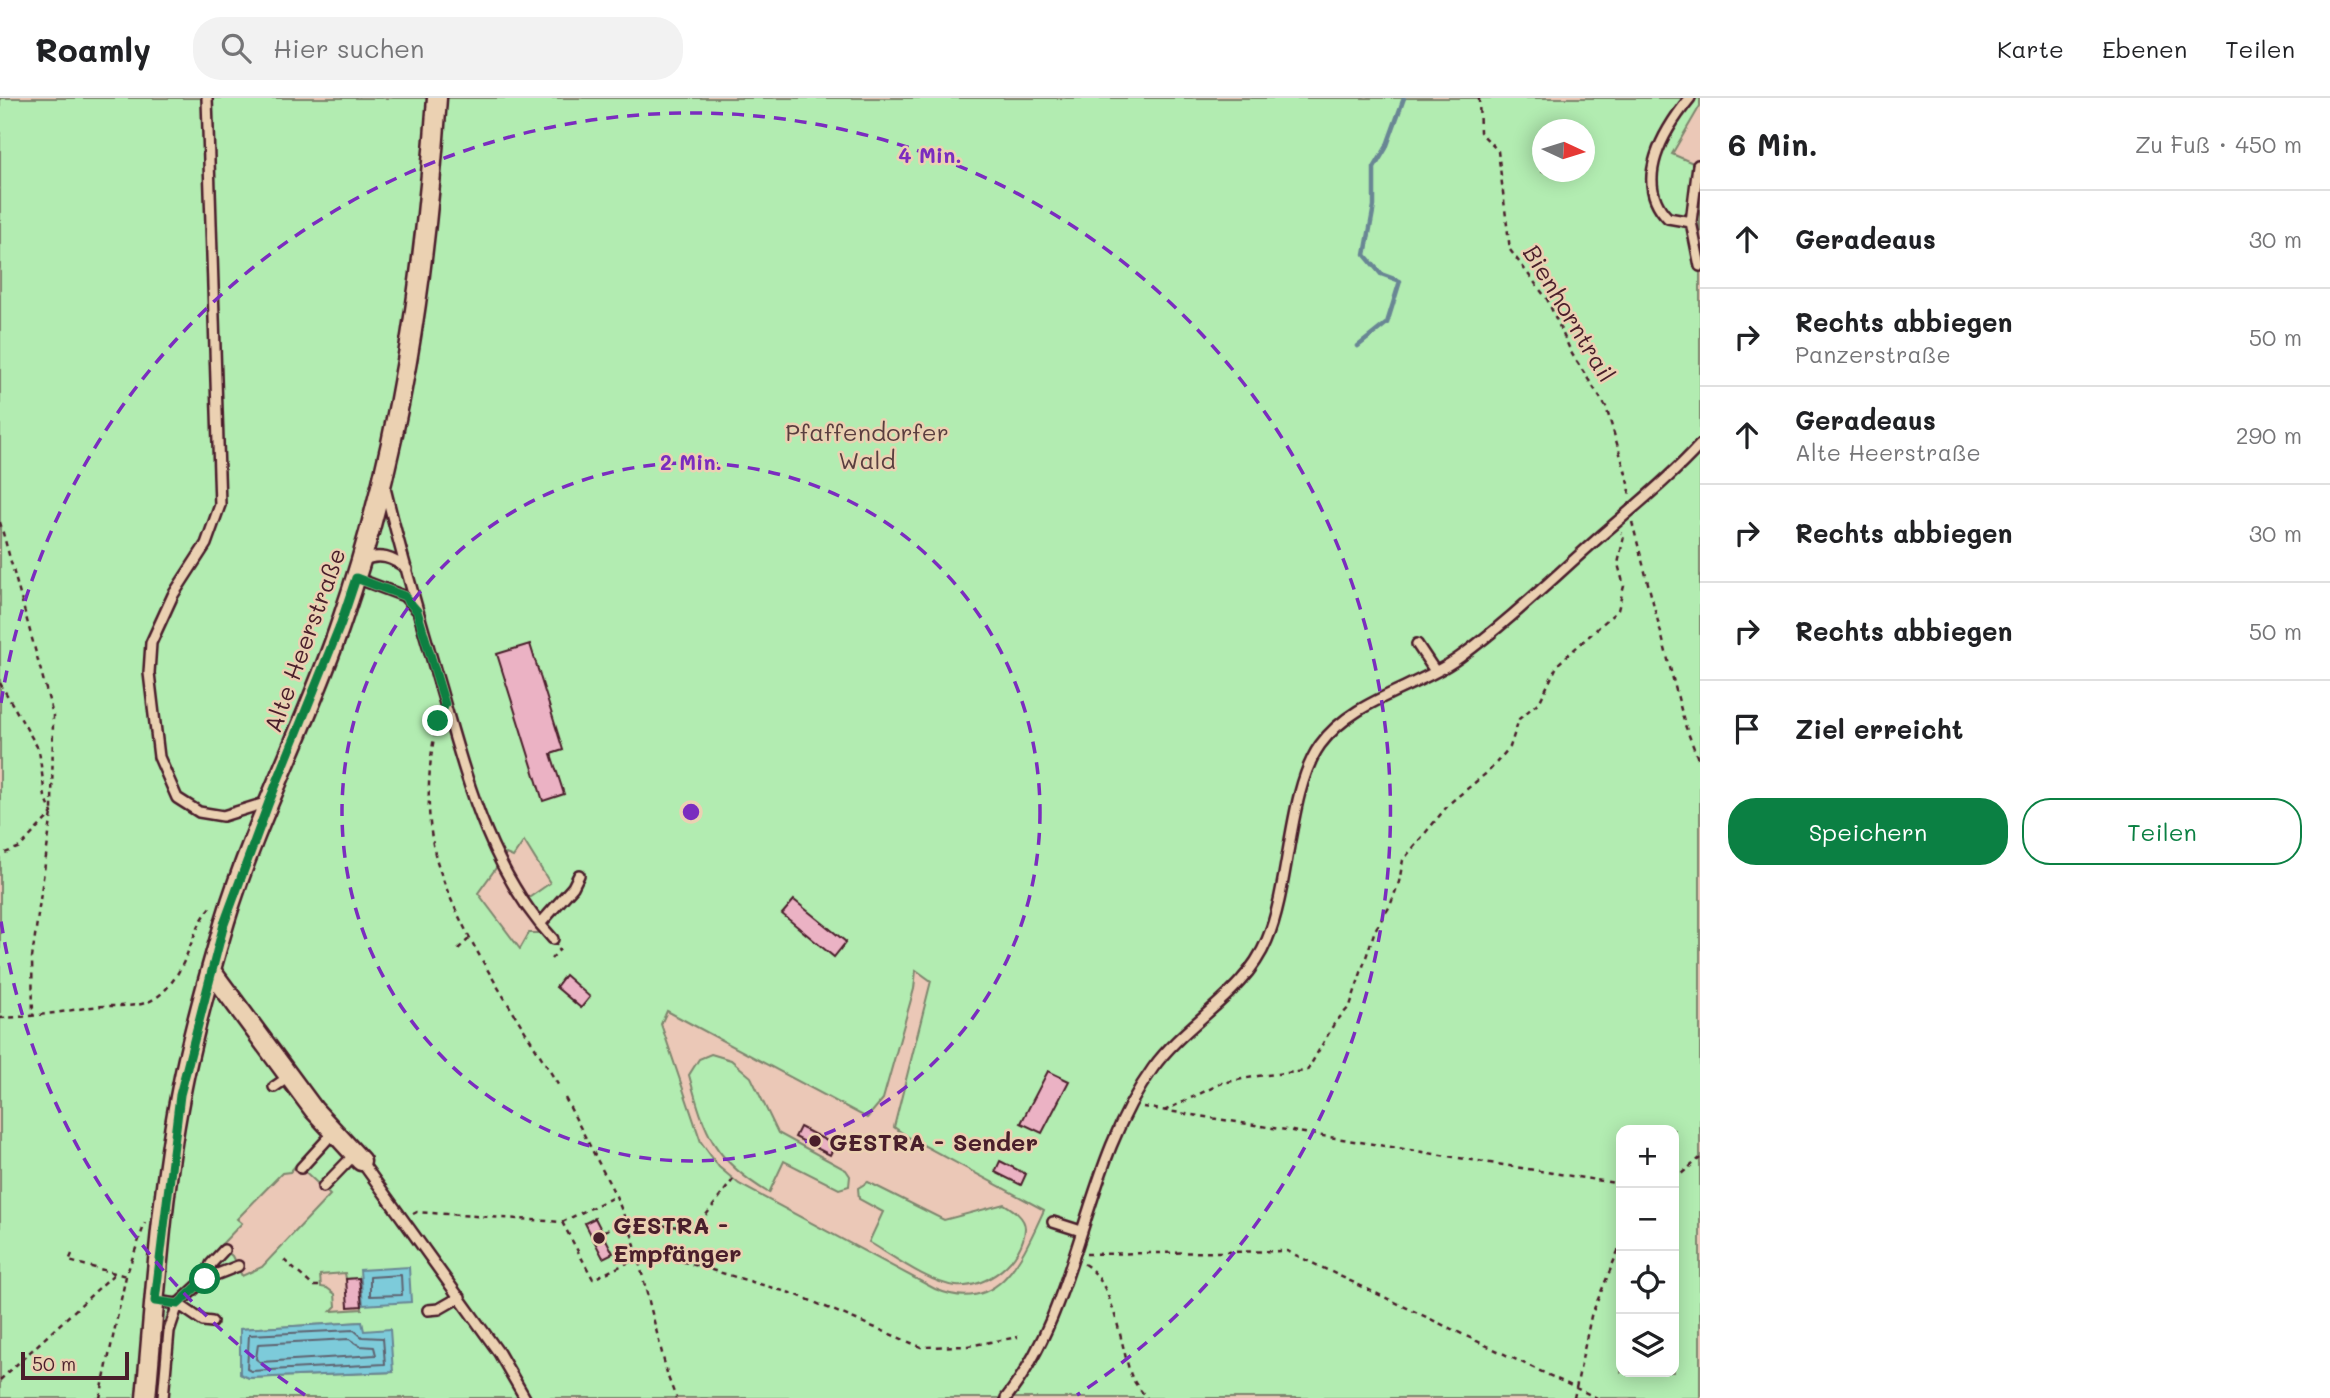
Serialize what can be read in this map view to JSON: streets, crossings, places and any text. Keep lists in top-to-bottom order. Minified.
{"streets":{"street":["Alte Heerstraße"],"path":["Bienhorntrail"]},"parks":["Pfaffendorfer Wald"],"places":["GESTRA - Sender","GESTRA - Empfänger"],"scale_bar":"50 m","north":"right","page":{"header":"Roamly","search":"Hier suchen","nav":["Karte","Ebenen","Teilen"],"heading":["6 Min.","Zu Fuß · 450 m"],"list":[["Geradeaus","30 m"],["Rechts abbiegen","Panzerstraße","50 m"],["Geradeaus","Alte Heerstraße","290 m"],["Rechts abbiegen","30 m"],["Rechts abbiegen","50 m"],"Ziel erreicht"],"buttons":["Speichern","Teilen"],"map_buttons":["+","−"],"scale":"50 m"},"rings":["4 Min.","2 Min."]}
